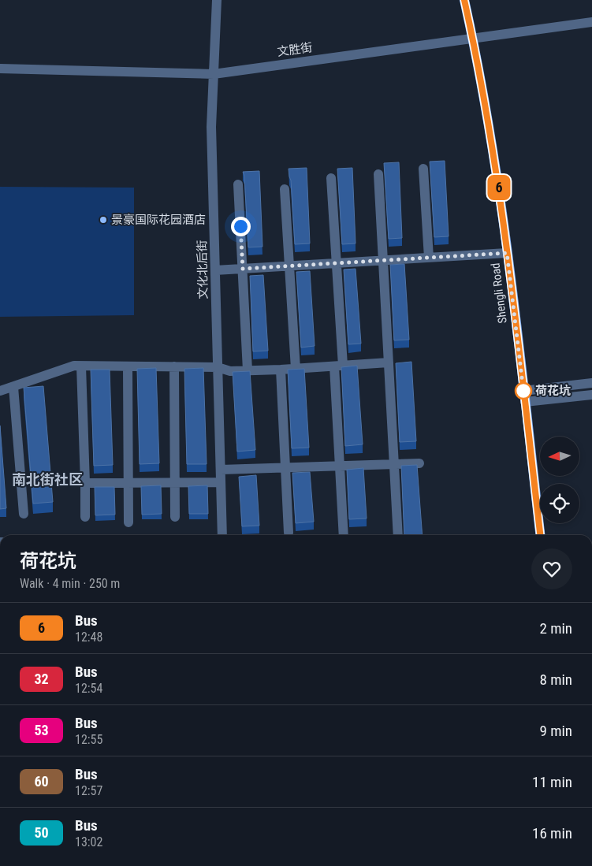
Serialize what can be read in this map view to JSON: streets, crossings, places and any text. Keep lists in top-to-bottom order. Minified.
{"streets":{"main road":["Shengli Road"],"street":["文胜街","文化北后街"]},"crossings":[["文胜街","文化北后街"],["文胜街","Shengli Road"]],"districts":["南北街社区"],"places":["景豪国际花园酒店","荷花坑"],"lines":["bus line 6"],"north":"left","page":{"on_map":"6","heading":["荷花坑","Walk · 4 min · 250 m"],"list":[{"mark":"6","name":"Bus","note":"12:48","value":"2 min"},{"mark":"32","name":"Bus","note":"12:54","value":"8 min"},{"mark":"53","name":"Bus","note":"12:55","value":"9 min"},{"mark":"60","name":"Bus","note":"12:57","value":"11 min"},{"mark":"50","name":"Bus","note":"13:02","value":"16 min"}]}}
